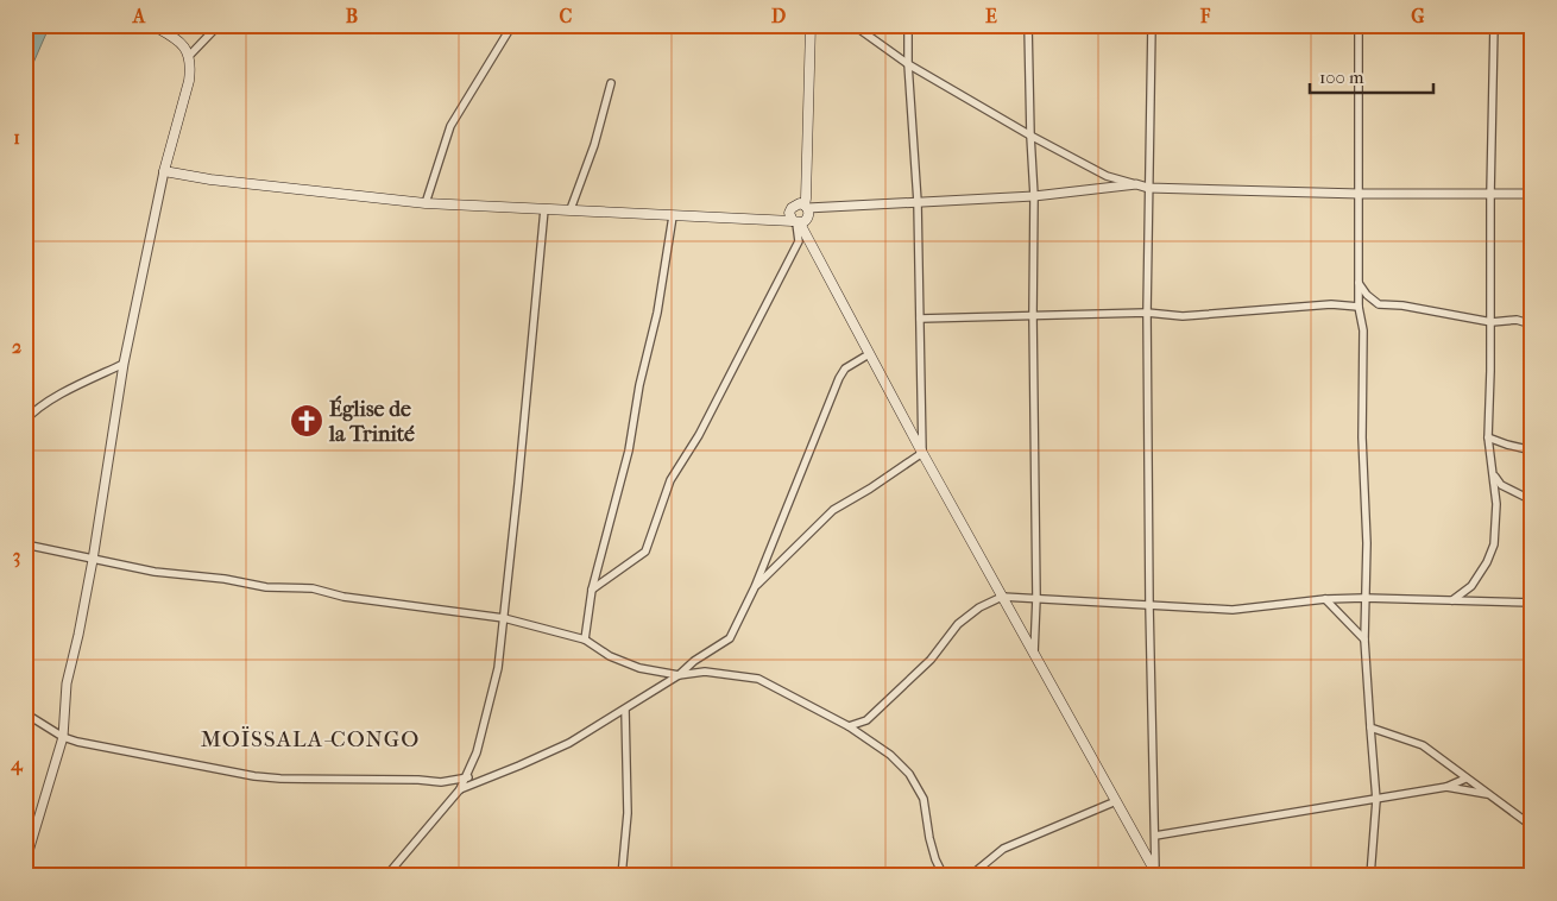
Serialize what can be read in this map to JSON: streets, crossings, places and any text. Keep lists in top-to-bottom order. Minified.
{"districts":["MOÏSSALA-CONGO"],"places":{"church":["Église de la Trinité"]},"scale_bar":"100 m","grid":{"columns":["A","B","C","D","E","F","G"],"rows":["1","2","3","4"]}}
